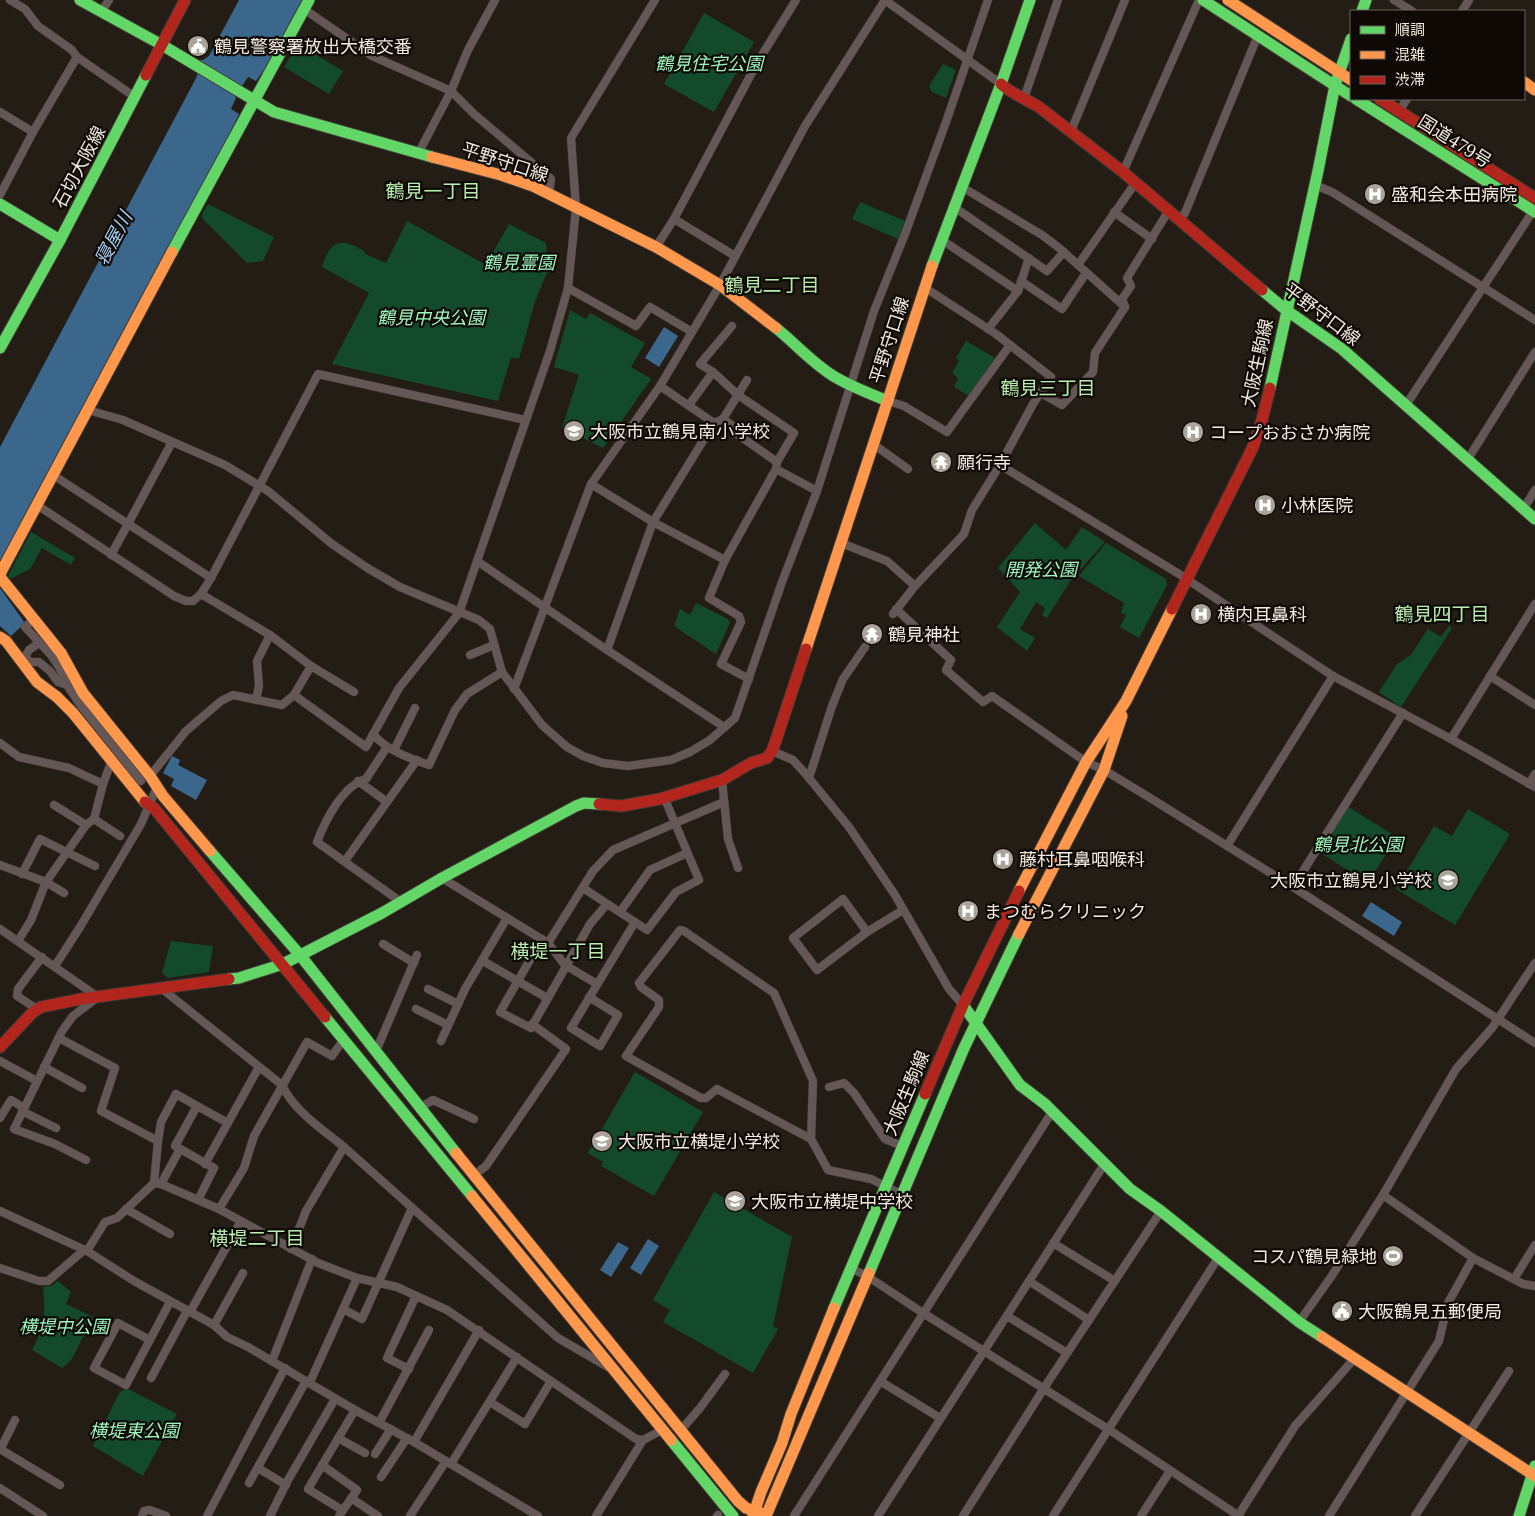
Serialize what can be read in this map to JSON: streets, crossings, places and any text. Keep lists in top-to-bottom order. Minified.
{"streets":{"main road":["国道479号","平野守口線","石切大阪線","大阪生駒線"]},"crossings":[["平野守口線","石切大阪線"],["平野守口線","大阪生駒線"]],"districts":["鶴見一丁目","鶴見二丁目","鶴見三丁目","鶴見四丁目","横堤一丁目","横堤二丁目"],"water":["寝屋川"],"parks":["鶴見住宅公園","鶴見霊園","鶴見中央公園","開発公園","鶴見北公園","横堤中公園","横堤東公園"],"places":{"public building":["鶴見警察署放出大橋交番","大阪鶴見五郵便局"],"hospital":["盛和会本田病院","コープおおさか病院","小林医院","横内耳鼻科","藤村耳鼻咽喉科","まつむらクリニック"],"school or university":["大阪市立鶴見南小学校","大阪市立鶴見小学校","大阪市立横堤小学校","大阪市立横堤中学校"],"temple":["願行寺","鶴見神社"],"sports":["コスパ鶴見緑地"]},"legend":["順調","混雑","渋滞"]}
